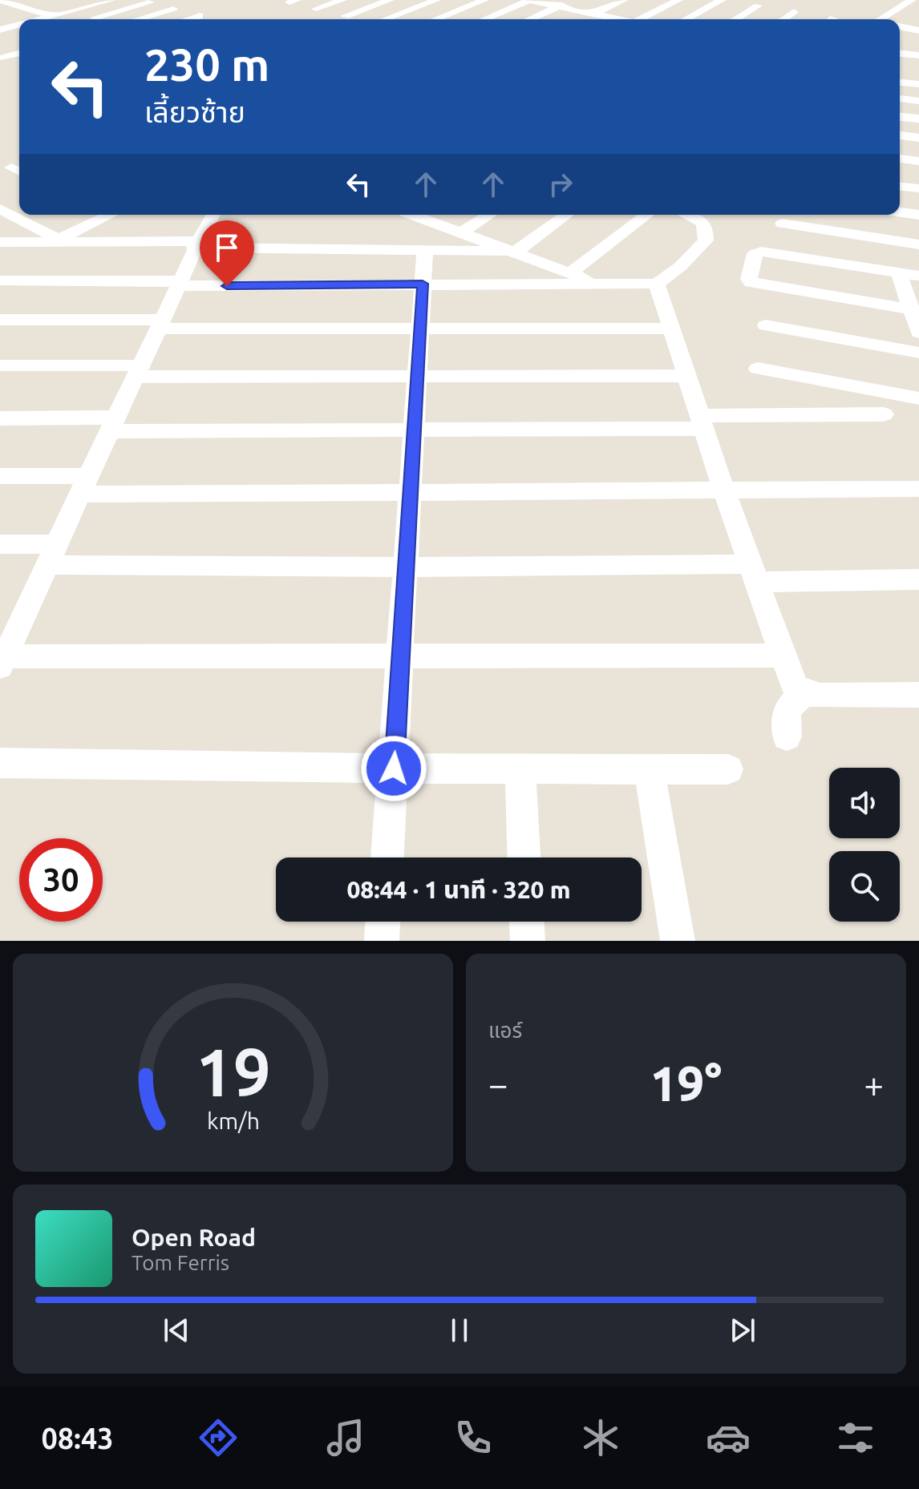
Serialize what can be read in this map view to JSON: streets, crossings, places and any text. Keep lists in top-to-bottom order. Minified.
{"page":{"turn":["230 m","เลี้ยวซ้าย"],"limit":"30","trip":"08:44 · 1 นาที · 320 m","tile":"แอร์","heat":["−","19°","+"],"song":["Open Road","Tom Ferris"],"tabs":"08:43","gauge":["19","km/h"]}}
